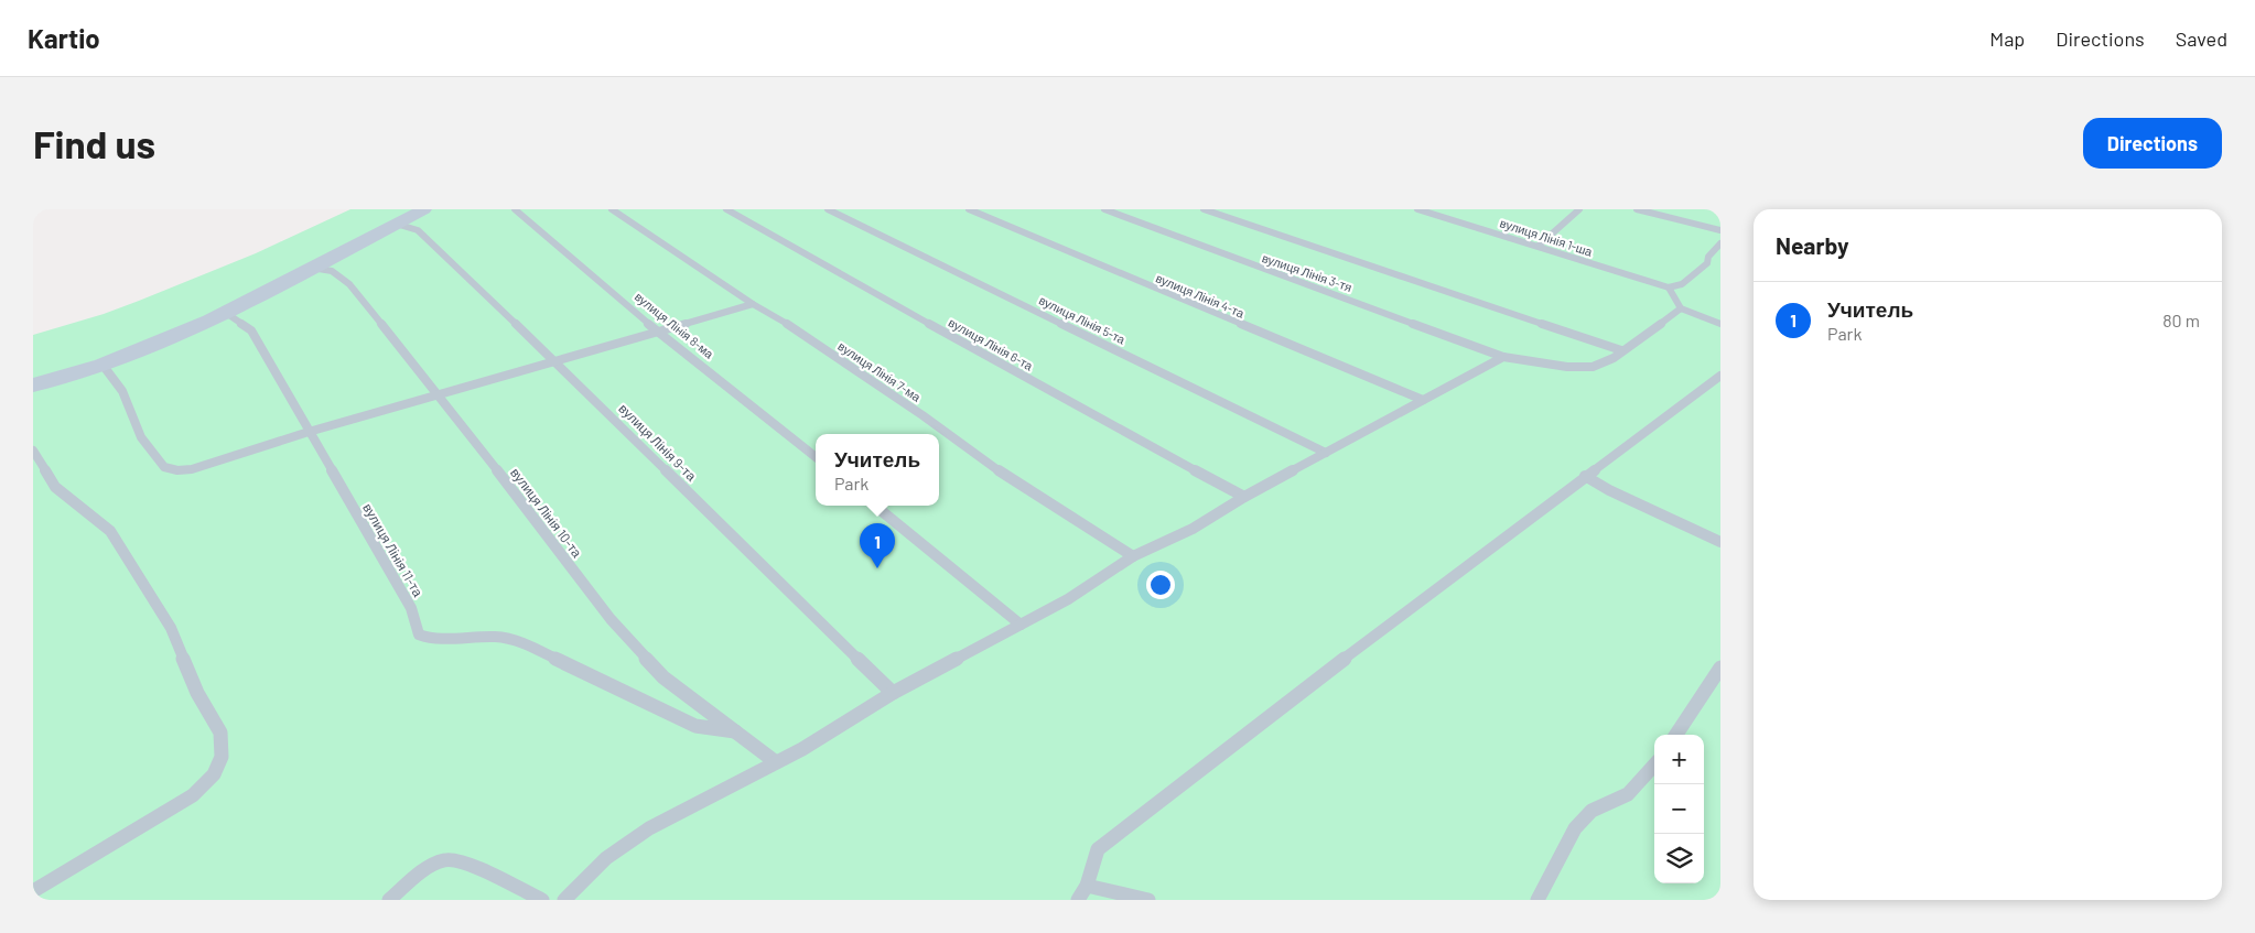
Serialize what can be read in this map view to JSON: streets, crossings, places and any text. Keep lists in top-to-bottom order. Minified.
{"streets":{"lane":["вулиця Лінія 1-ша","вулиця Лінія 3-тя","вулиця Лінія 4-та","вулиця Лінія 5-та","вулиця Лінія 8-ма","вулиця Лінія 6-та","вулиця Лінія 7-ма","вулиця Лінія 9-та","вулиця Лінія 10-та","вулиця Лінія 11-та"]},"crossings":[["вулиця Лінія 10-та","вулиця Лінія 11-та"]],"page":{"header":"Kartio","nav":["Map","Directions","Saved"],"buttons":"Directions","title":"Find us","heading":"Nearby","list":[{"mark":"1","name":"Учитель","note":"Park","value":"80 m"}],"popup":["Учитель","Park"],"pins":"1","map_buttons":["+","−"]}}
